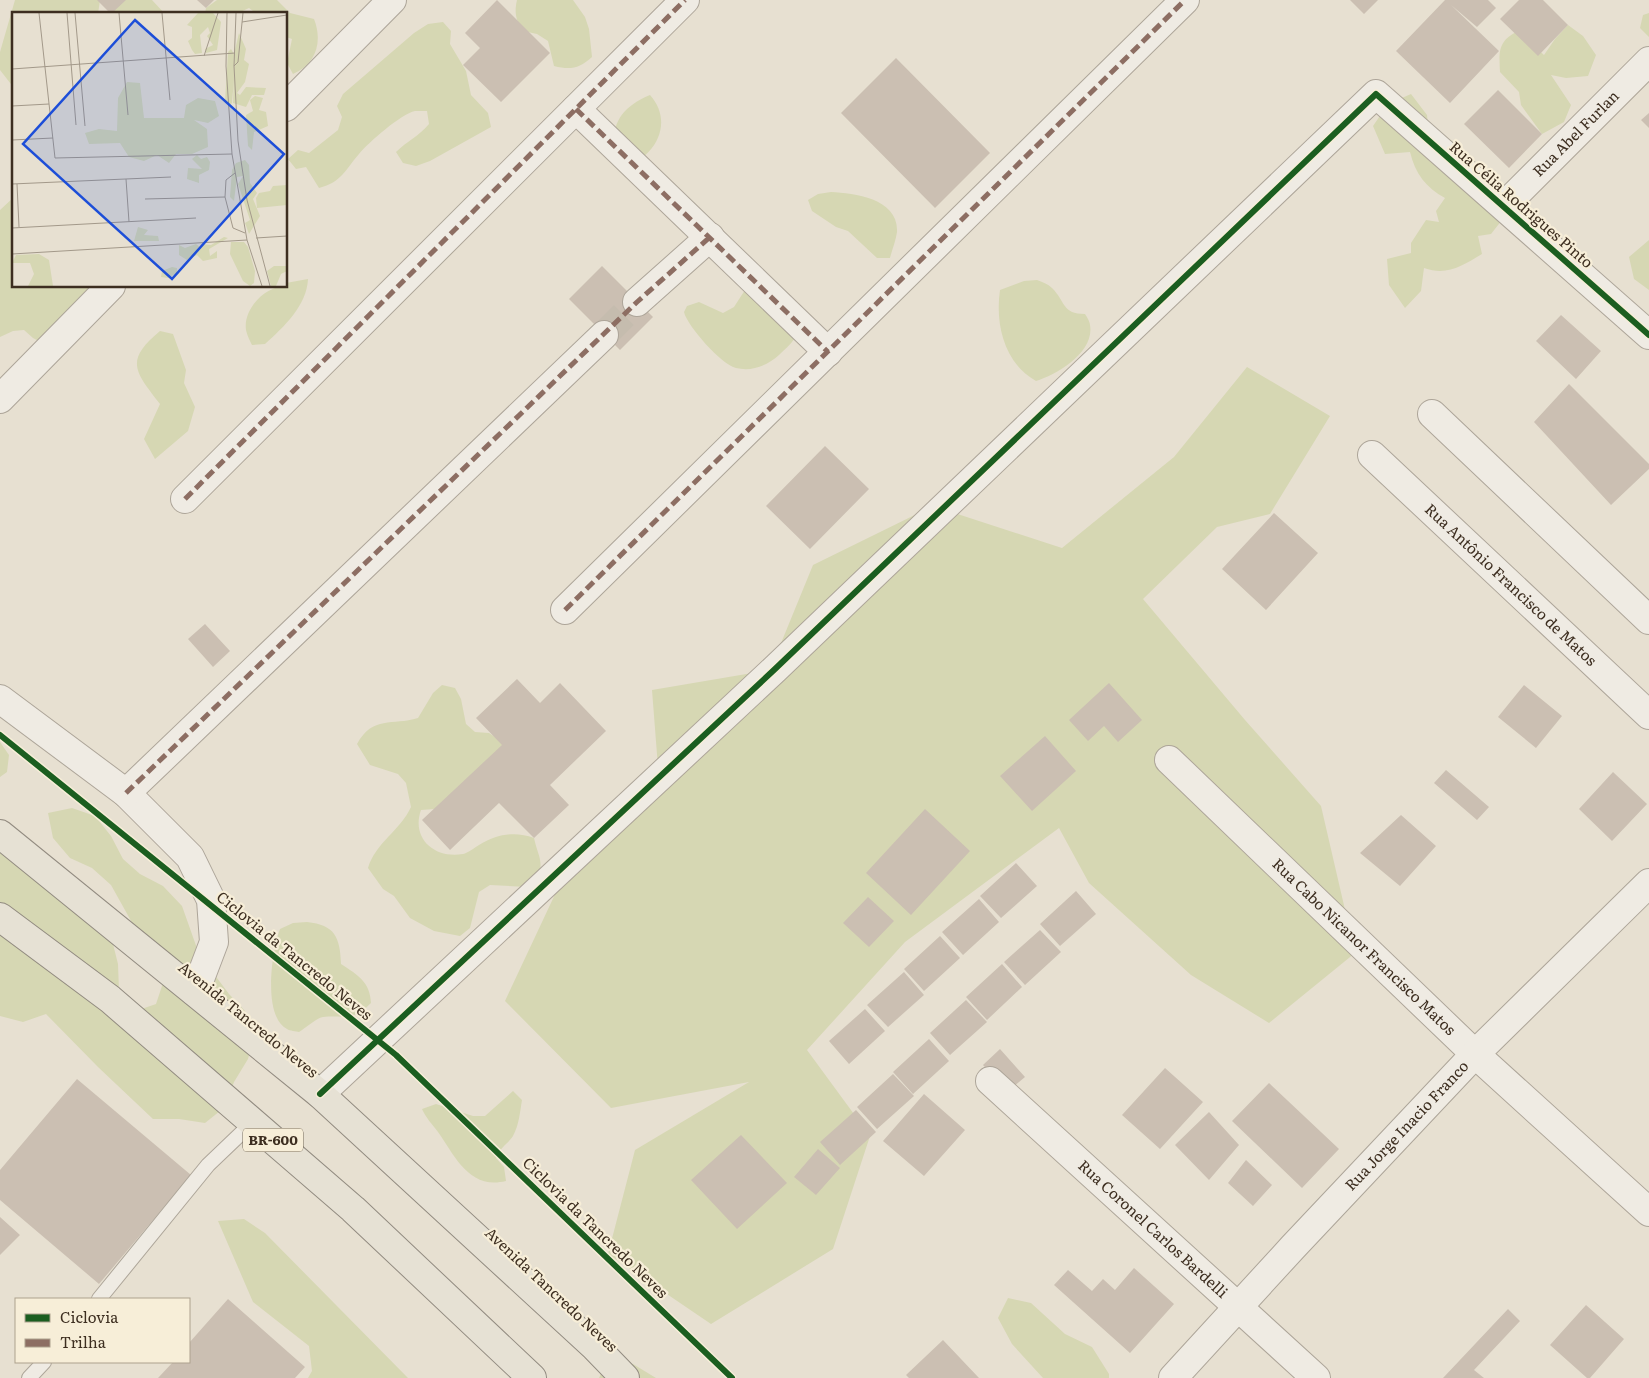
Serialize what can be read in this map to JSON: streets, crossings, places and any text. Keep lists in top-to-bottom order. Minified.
{"streets":{"main road":["Avenida Tancredo Neves","BR-600"],"street":["Rua Abel Furlan","Rua Célia Rodrigues Pinto","Rua Antônio Francisco de Matos","Rua Cabo Nicanor Francisco Matos","Rua Jorge Inacio Franco","Rua Coronel Carlos Bardelli"],"cycle path":["Ciclovia da Tancredo Neves"]},"crossings":[["Rua Abel Furlan","Rua Célia Rodrigues Pinto"],["Rua Célia Rodrigues Pinto","Avenida Tancredo Neves"],["Rua Cabo Nicanor Francisco Matos","Rua Jorge Inacio Franco"],["Rua Jorge Inacio Franco","Rua Coronel Carlos Bardelli"]],"legend":["Ciclovia","Trilha"]}
